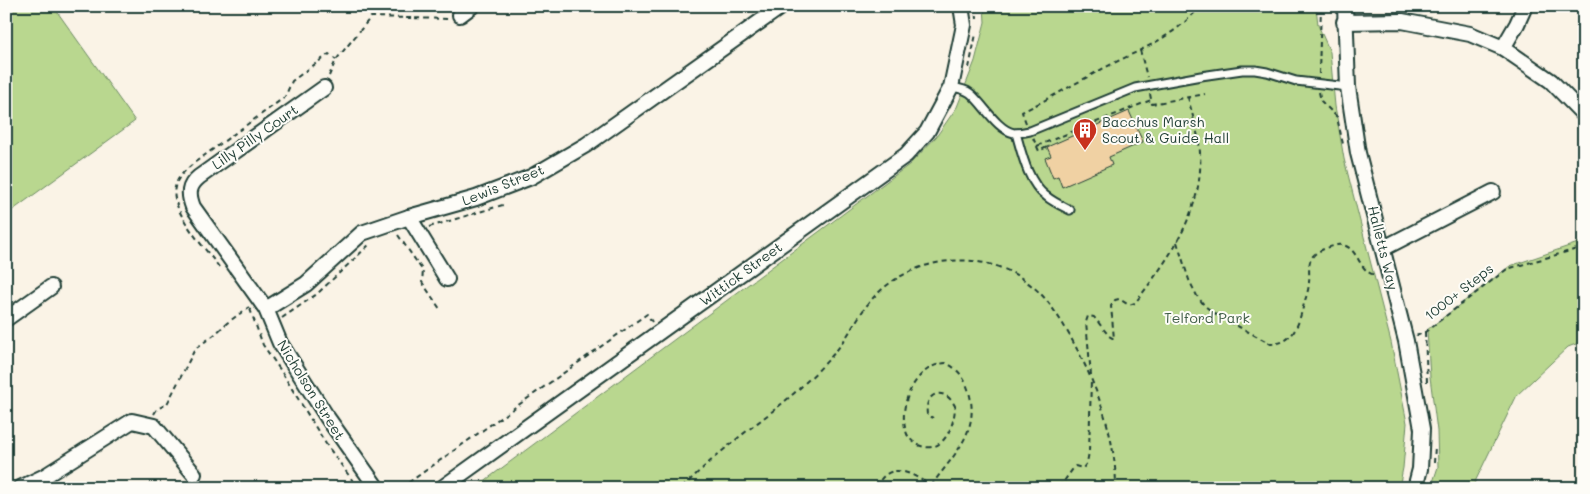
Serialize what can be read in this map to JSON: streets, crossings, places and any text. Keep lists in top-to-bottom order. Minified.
{"streets":{"street":["Lilly Pilly Court","Lewis Street","Halletts Way","Wittick Street","Nicholson Street"],"path":["1000+ Steps"]},"crossings":[["Lilly Pilly Court","Nicholson Street"],["Lewis Street","Nicholson Street"],["Halletts Way","1000+ Steps"]],"parks":["Telford Park"],"places":{"building":["Bacchus Marsh Scout & Guide Hall"]}}
